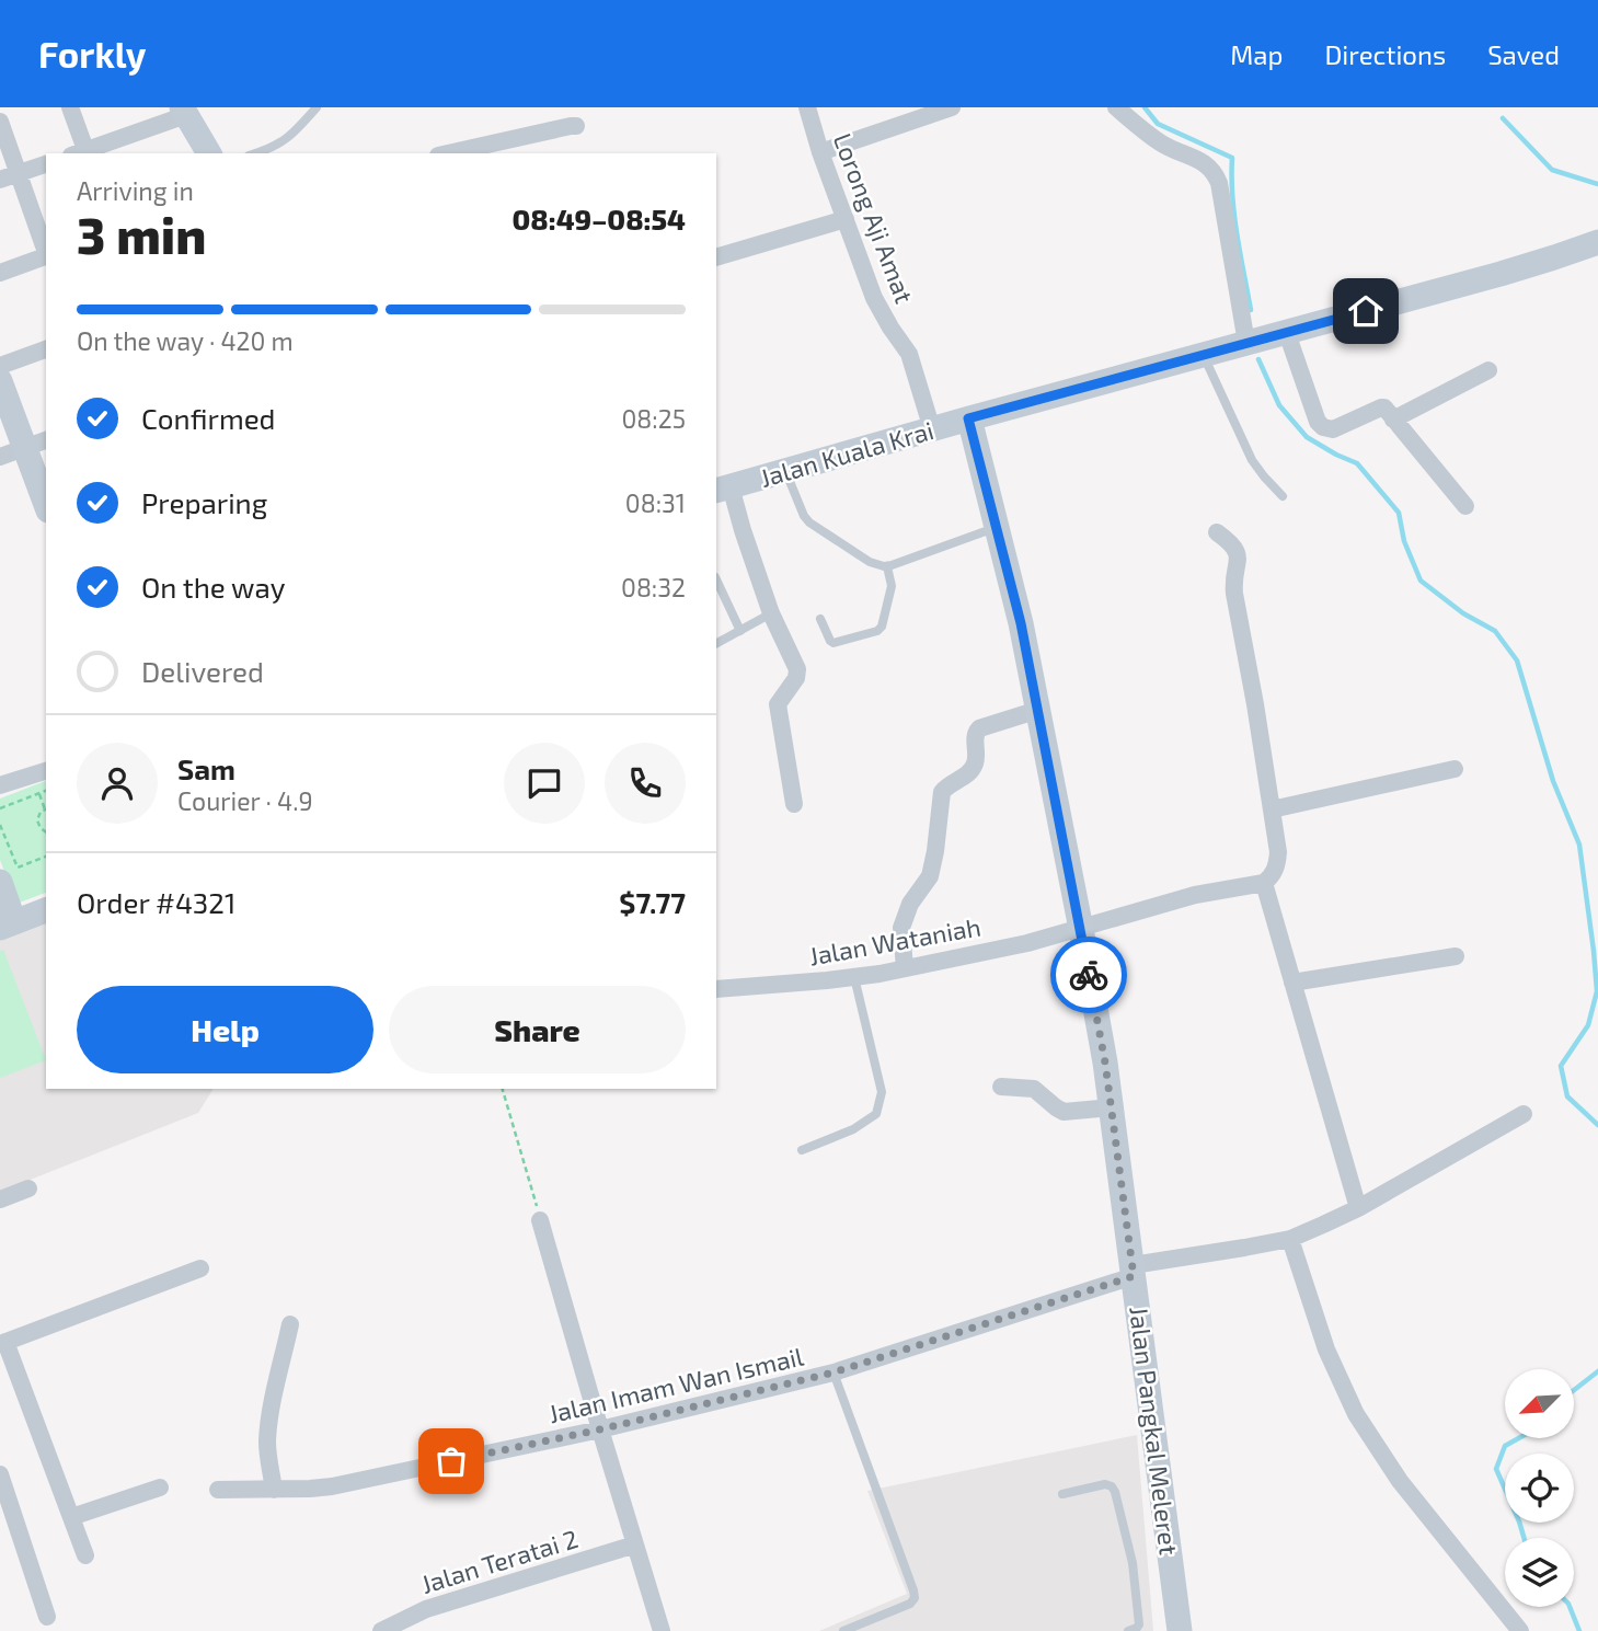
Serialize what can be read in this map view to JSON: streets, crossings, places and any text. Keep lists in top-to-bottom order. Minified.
{"streets":{"main road":["Jalan Kuala Krai","Jalan Pangkal Meleret"],"street":["Lorong Aji Amat","Jalan Wataniah","Jalan Imam Wan Ismail","Jalan Teratai 2"]},"crossings":[["Lorong Aji Amat","Jalan Kuala Krai"],["Jalan Kuala Krai","Jalan Pangkal Meleret"],["Jalan Wataniah","Jalan Pangkal Meleret"],["Jalan Imam Wan Ismail","Jalan Pangkal Meleret"]],"north":"bottom left","page":{"header":"Forkly","nav":["Map","Directions","Saved"],"heading":["3 min","Arriving in","08:49–08:54"],"panel":["Sam","Courier · 4.9","Order #4321","$7.77"],"bar":"On the way · 420 m","list":[["Confirmed","08:25"],["Preparing","08:31"],["On the way","08:32"],"Delivered"],"buttons":["Help","Share"]}}
